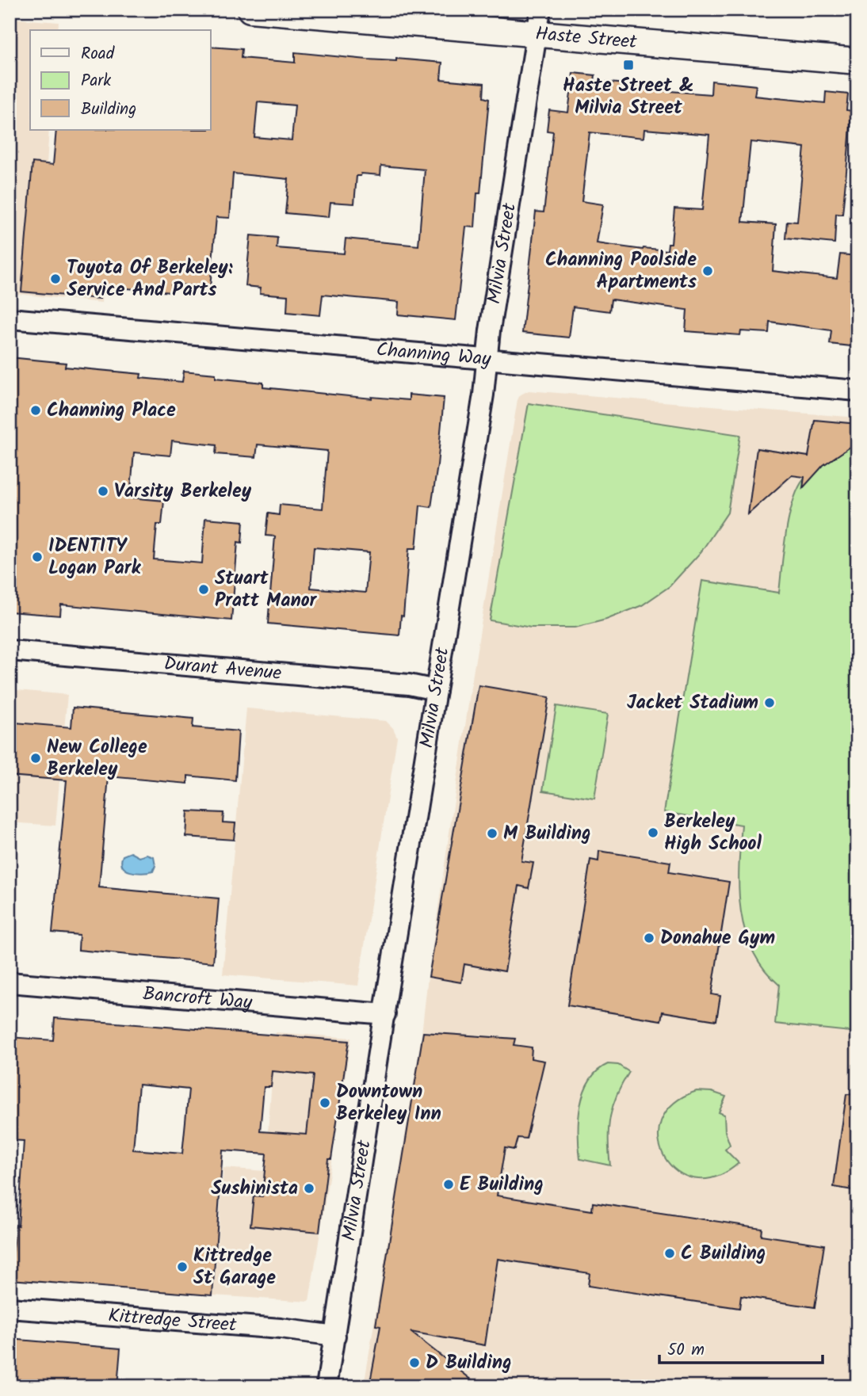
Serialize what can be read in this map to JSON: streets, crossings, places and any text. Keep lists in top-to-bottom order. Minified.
{"streets":{"street":["Haste Street","Milvia Street","Channing Way","Durant Avenue","Bancroft Way","Kittredge Street"]},"crossings":[["Haste Street","Milvia Street"],["Milvia Street","Channing Way"],["Milvia Street","Durant Avenue"],["Milvia Street","Bancroft Way"],["Milvia Street","Kittredge Street"]],"places":{"transit":["Haste Street & Milvia Street"],"other":["Channing Poolside Apartments","Toyota Of Berkeley: Service And Parts","Channing Place","Varsity Berkeley","IDENTITY Logan Park","Stuart Pratt Manor","Jacket Stadium","New College Berkeley","Berkeley High School","M Building","Donahue Gym","Downtown Berkeley Inn","E Building","Sushinista","C Building","Kittredge St Garage","D Building"]},"legend":["Road","Park","Building"],"scale_bar":"50 m"}
